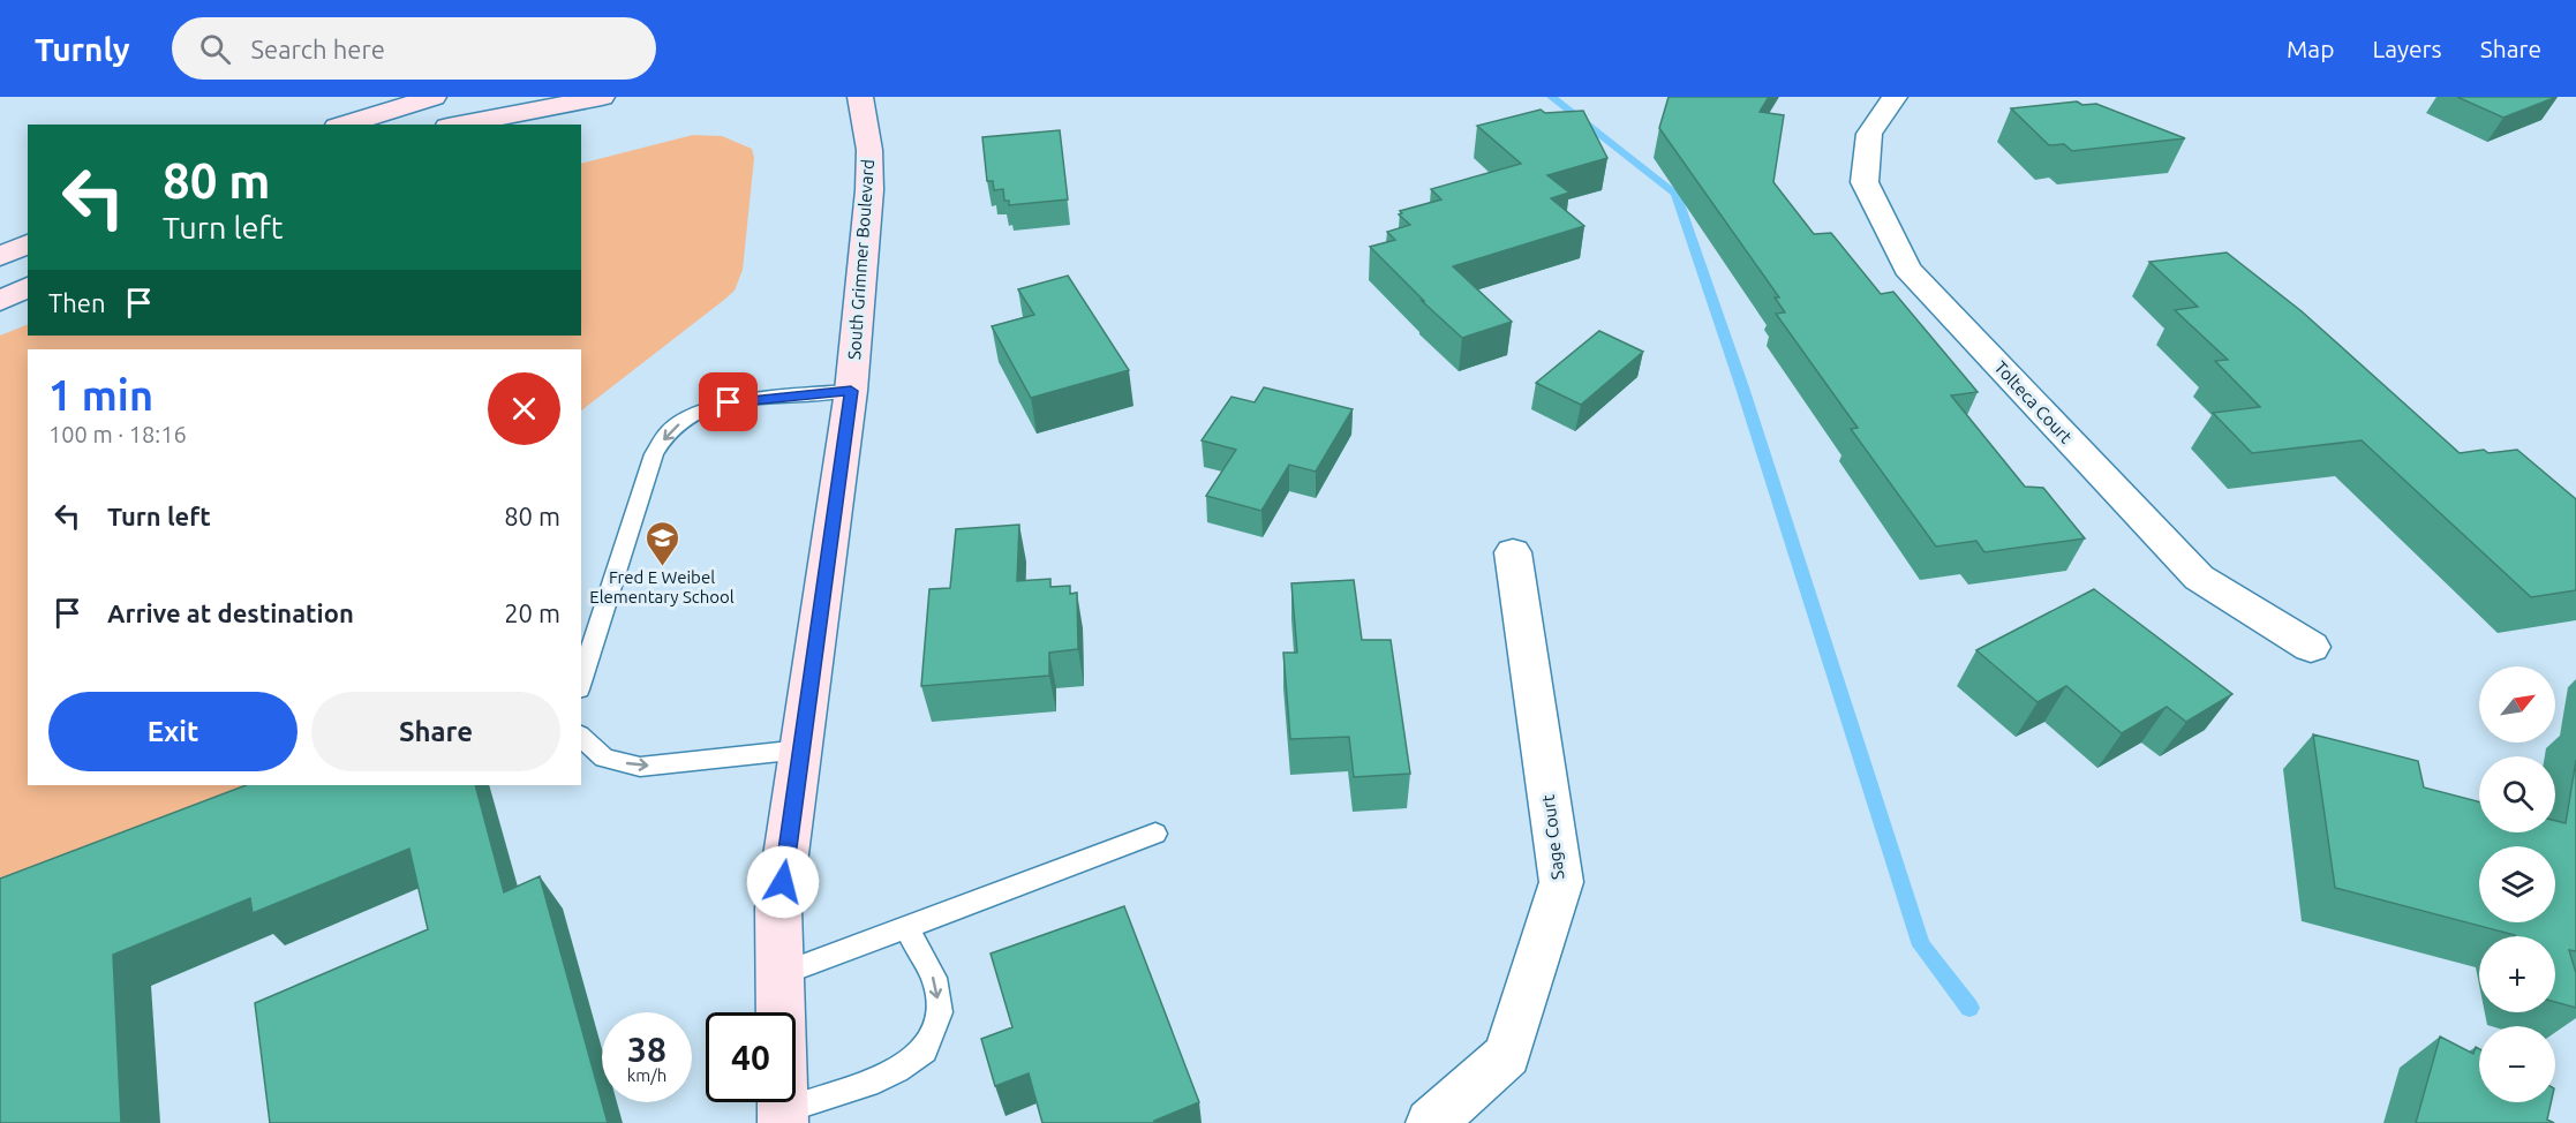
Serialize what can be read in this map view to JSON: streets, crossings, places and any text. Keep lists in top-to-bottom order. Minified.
{"streets":{"street":["South Grimmer Boulevard","Tolteca Court","Sage Court"]},"places":{"school or university":["Fred E Weibel Elementary School"]},"north":"top right","page":{"header":"Turnly","search":"Search here","nav":["Map","Layers","Share"],"turn":["80 m","Turn left"],"then":"Then","heading":["1 min","100 m · 18:16"],"list":[{"name":"Turn left","value":"80 m"},{"name":"Arrive at destination","value":"20 m"}],"map_buttons":["+","−"],"buttons":["Exit","Share"],"speed":"38 km/h","limit":"40"}}
